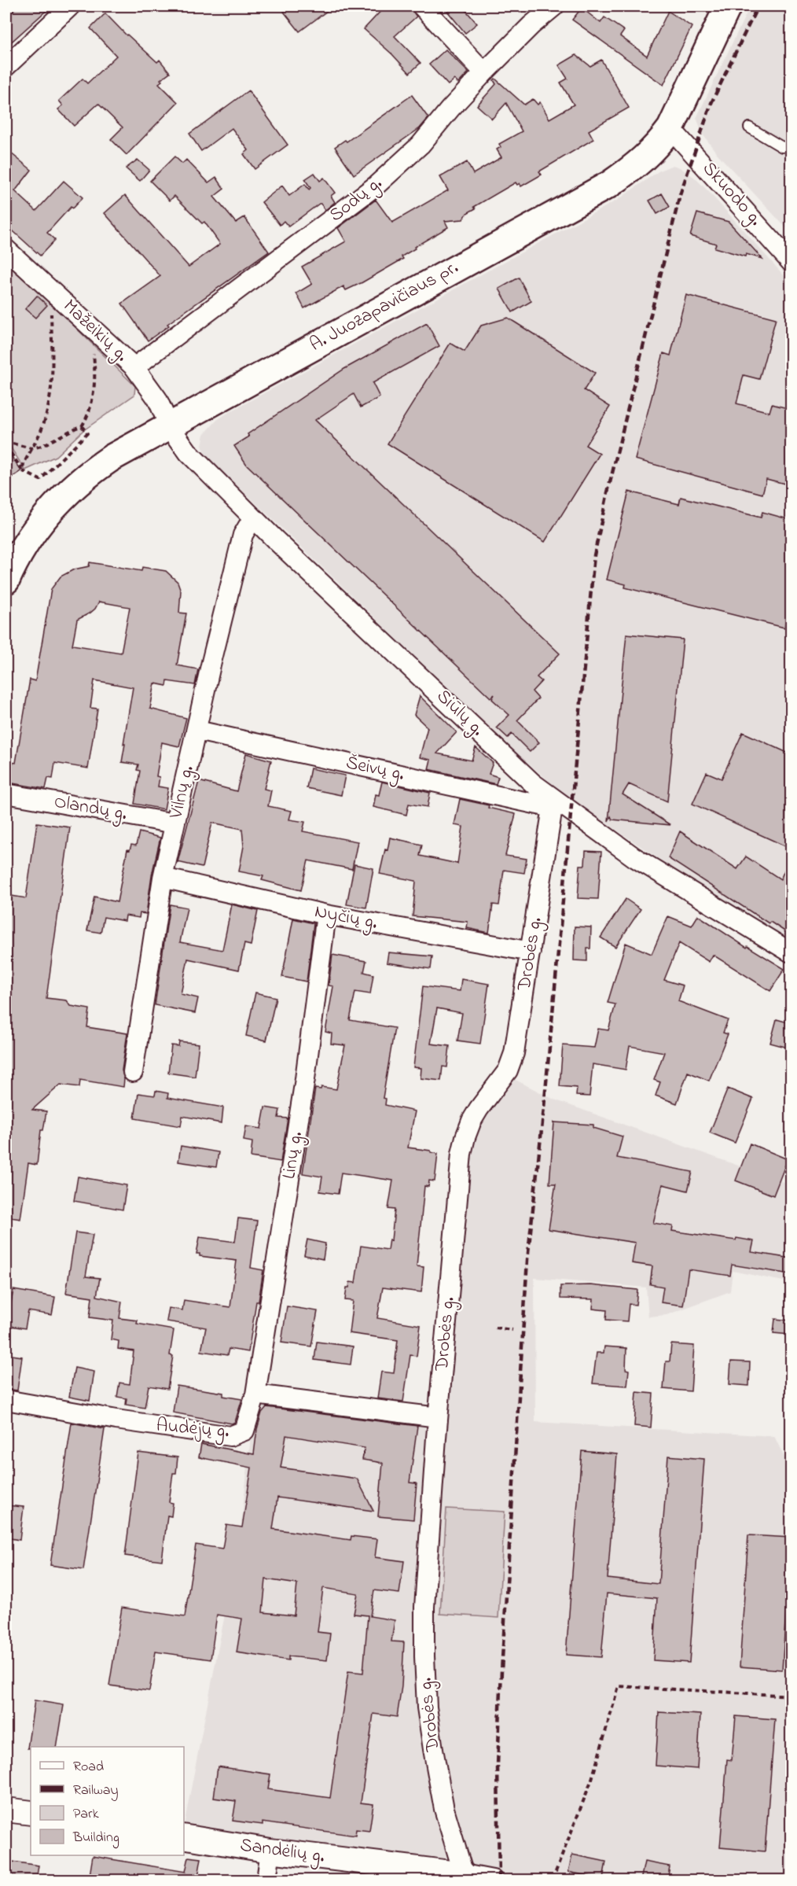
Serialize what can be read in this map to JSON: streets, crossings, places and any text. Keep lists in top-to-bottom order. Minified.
{"streets":{"main road":["A. Juozapavičiaus pr."],"street":["Skuodo g.","Sodų g.","Mažeikių g.","Siūlų g.","Šeivų g.","Vilnų g.","Olandų g.","Nyčių g.","Drobės g.","Linų g.","Audėjų g.","Sandėlių g."]},"crossings":[["Skuodo g.","A. Juozapavičiaus pr."],["Sodų g.","Mažeikių g."],["A. Juozapavičiaus pr.","Mažeikių g."],["A. Juozapavičiaus pr.","Siūlų g."],["Mažeikių g.","Siūlų g."],["Siūlų g.","Šeivų g."],["Siūlų g.","Vilnų g."],["Siūlų g.","Drobės g."],["Šeivų g.","Vilnų g."],["Šeivų g.","Drobės g."],["Vilnų g.","Olandų g."],["Vilnų g.","Nyčių g."],["Nyčių g.","Drobės g."],["Nyčių g.","Linų g."],["Drobės g.","Sandėlių g."],["Linų g.","Audėjų g."]],"legend":["Road","Railway","Park","Building"]}
